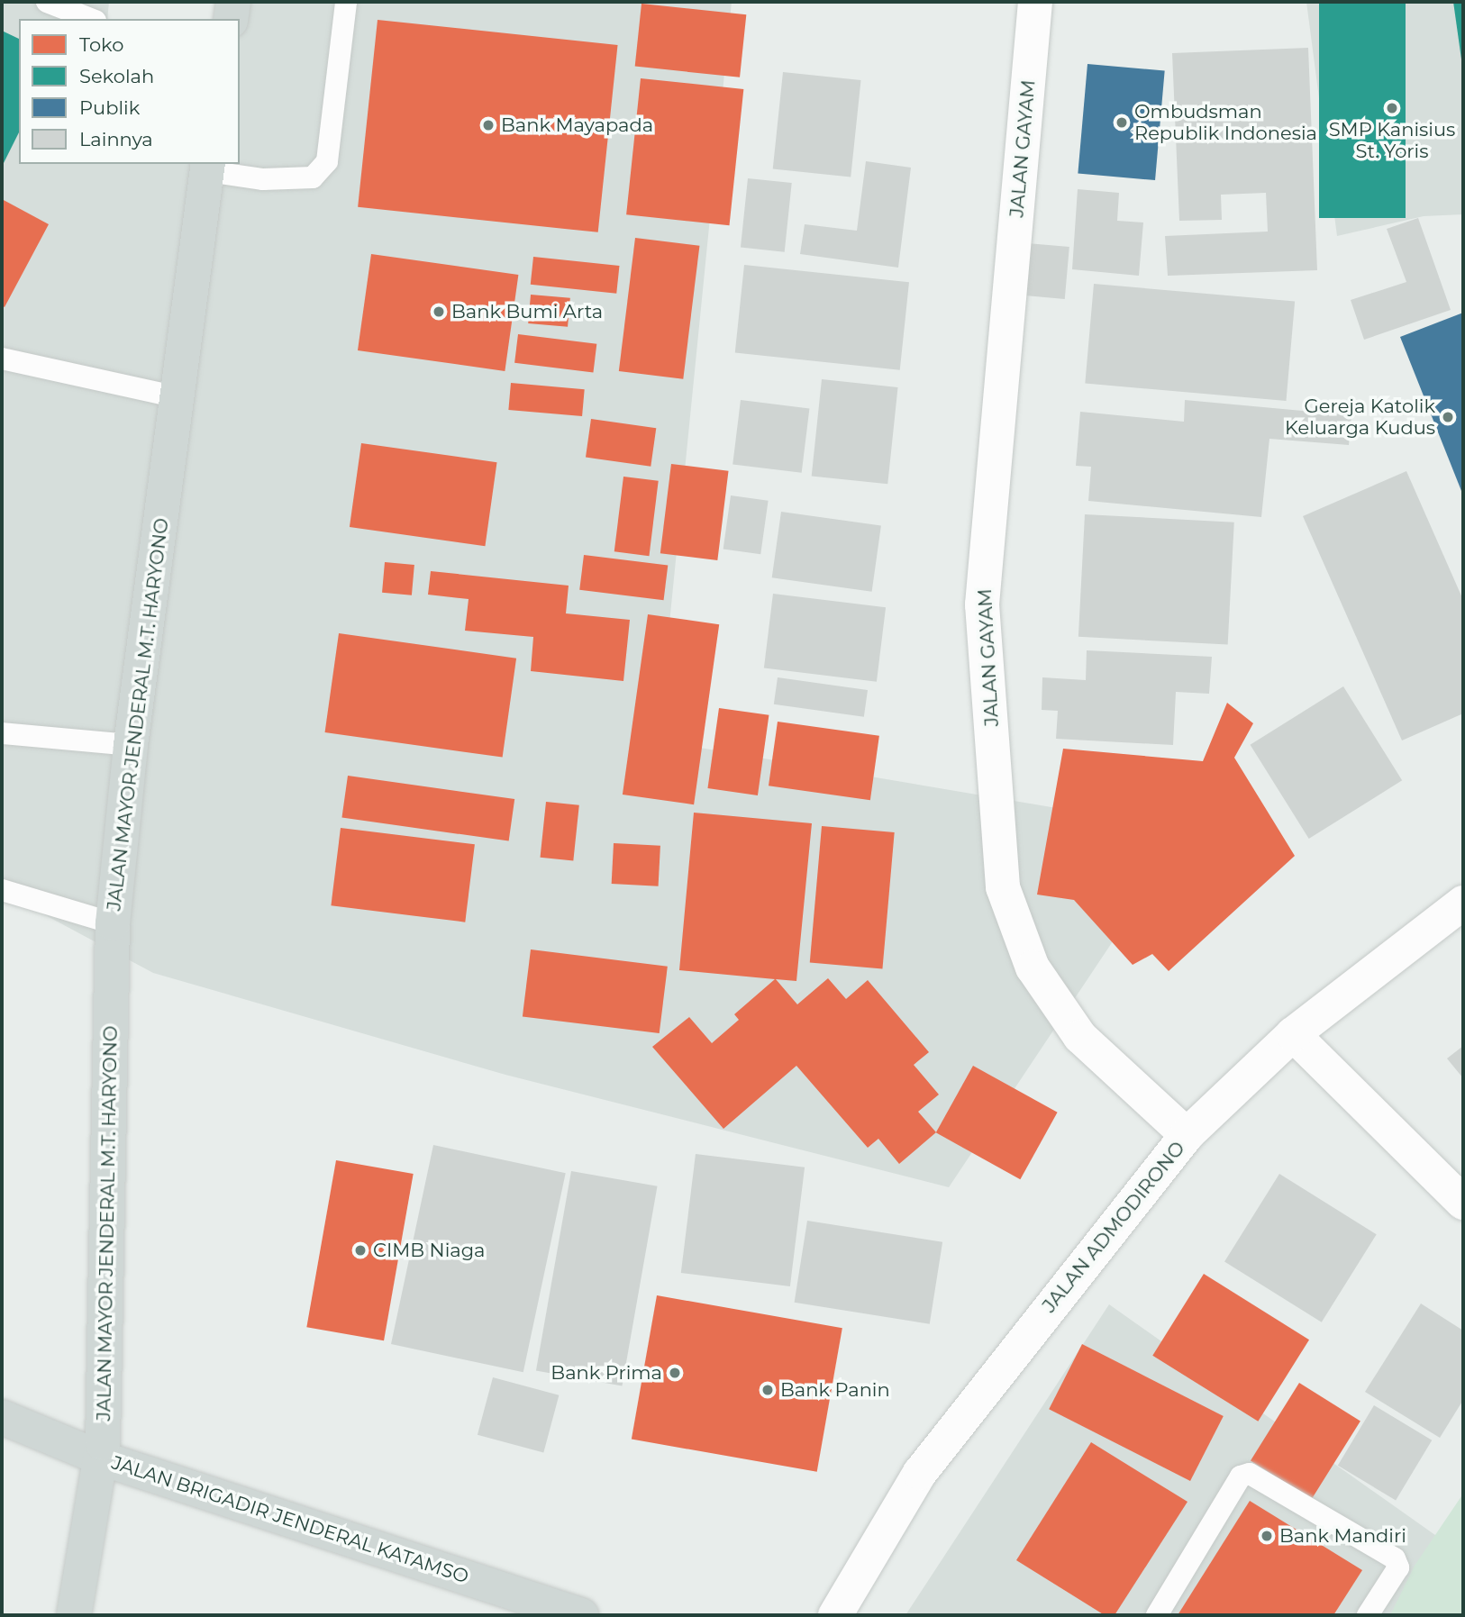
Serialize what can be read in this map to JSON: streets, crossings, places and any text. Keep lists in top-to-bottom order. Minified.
{"streets":{"main road":["JALAN MAYOR JENDERAL M.T. HARYONO","JALAN BRIGADIR JENDERAL KATAMSO"],"street":["JALAN GAYAM","JALAN ADMODIRONO"]},"crossings":[["JALAN GAYAM","JALAN ADMODIRONO"],["JALAN MAYOR JENDERAL M.T. HARYONO","JALAN BRIGADIR JENDERAL KATAMSO"]],"places":["SMP Kanisius St. Yoris","Ombudsman Republik Indonesia","Bank Mayapada","Bank Bumi Arta","Gereja Katolik Keluarga Kudus","CIMB Niaga","Bank Prima","Bank Panin","Bank Mandiri"],"legend":["Toko","Sekolah","Publik","Lainnya"]}
